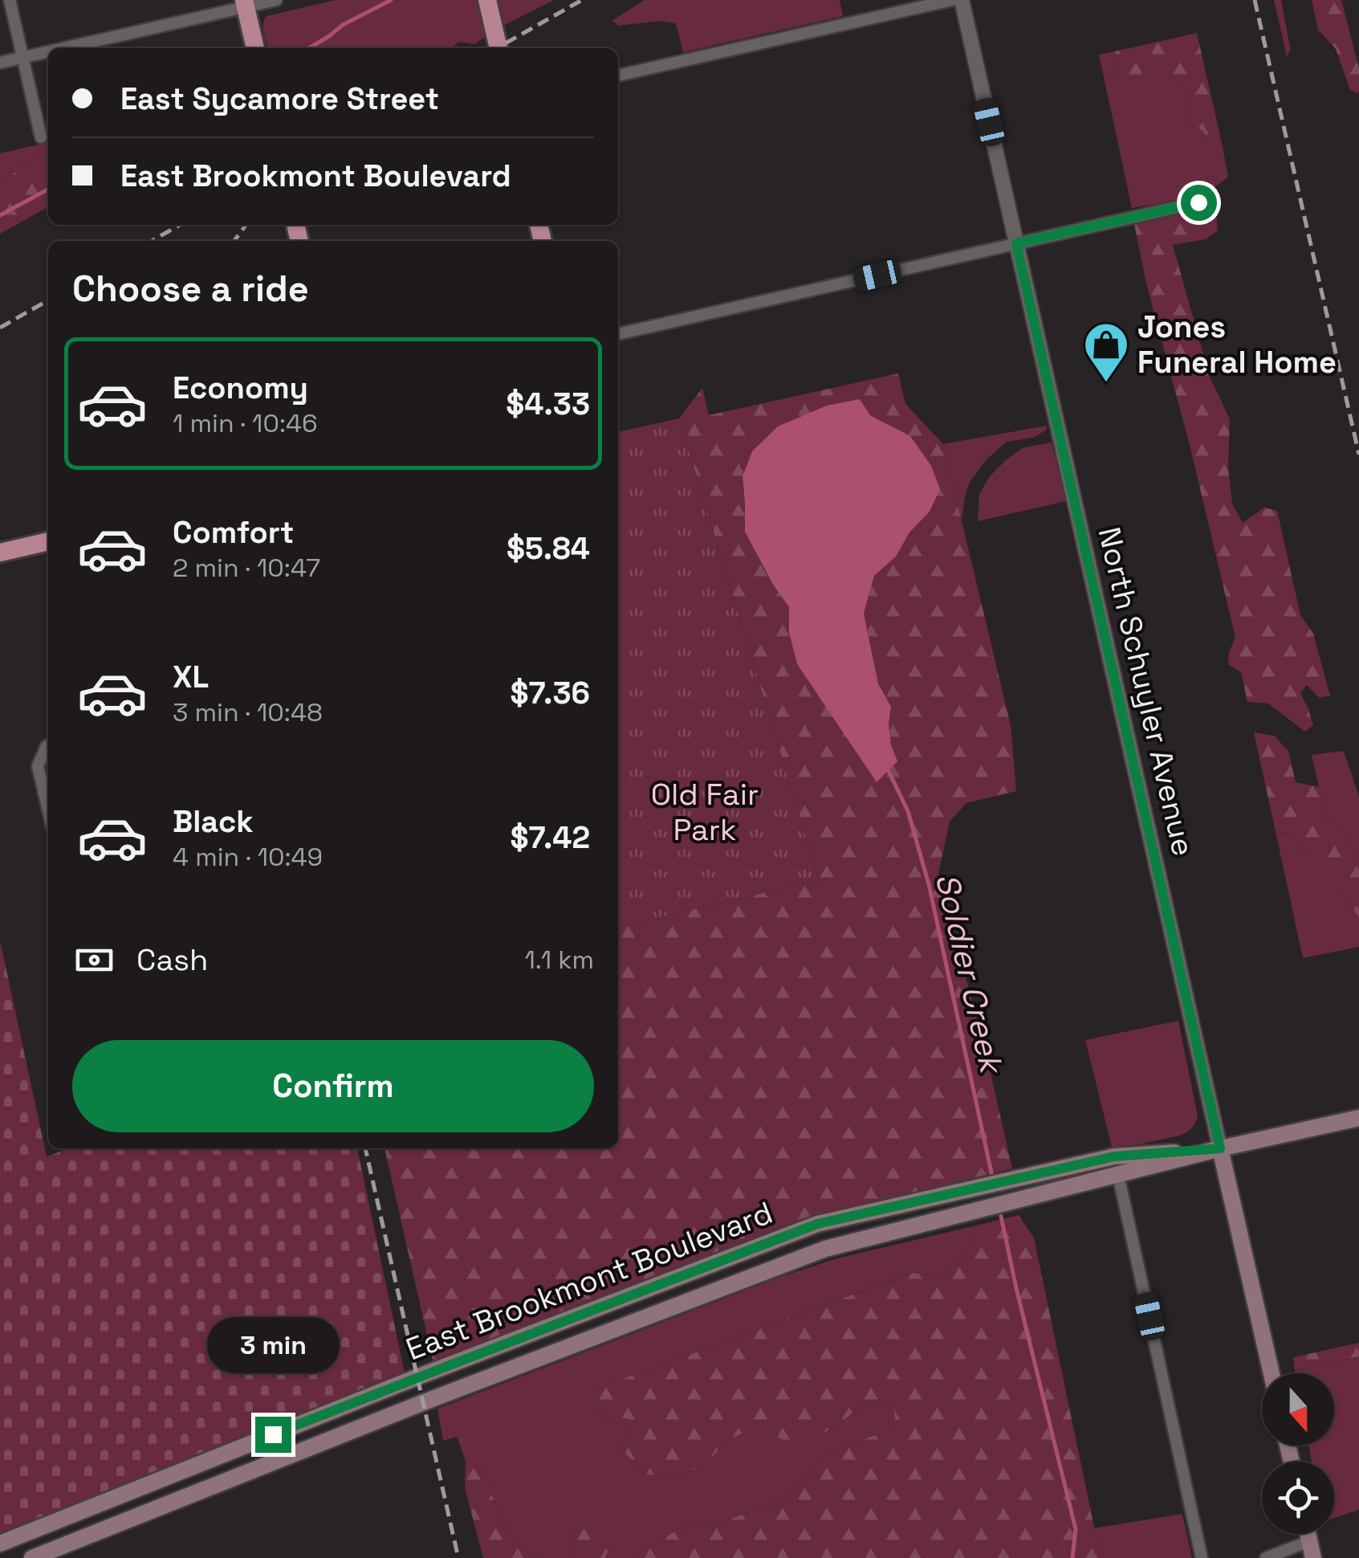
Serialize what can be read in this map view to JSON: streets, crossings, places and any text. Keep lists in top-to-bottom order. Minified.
{"streets":{"main road":["North Schuyler Avenue","East Brookmont Boulevard"]},"crossings":[["North Schuyler Avenue","East Brookmont Boulevard"]],"water":["Soldier Creek"],"parks":["Old Fair Park"],"places":{"shop":["Jones Funeral Home"]},"north":"bottom","page":{"banner":["East Sycamore Street","East Brookmont Boulevard"],"heading":"Choose a ride","list":[{"name":"Economy","note":"1 min · 10:46","value":"$4.33"},{"name":"Comfort","note":"2 min · 10:47","value":"$5.84"},{"name":"XL","note":"3 min · 10:48","value":"$7.36"},{"name":"Black","note":"4 min · 10:49","value":"$7.42"}],"pay":["Cash","1.1 km"],"buttons":"Confirm","bubble":"3 min"}}
